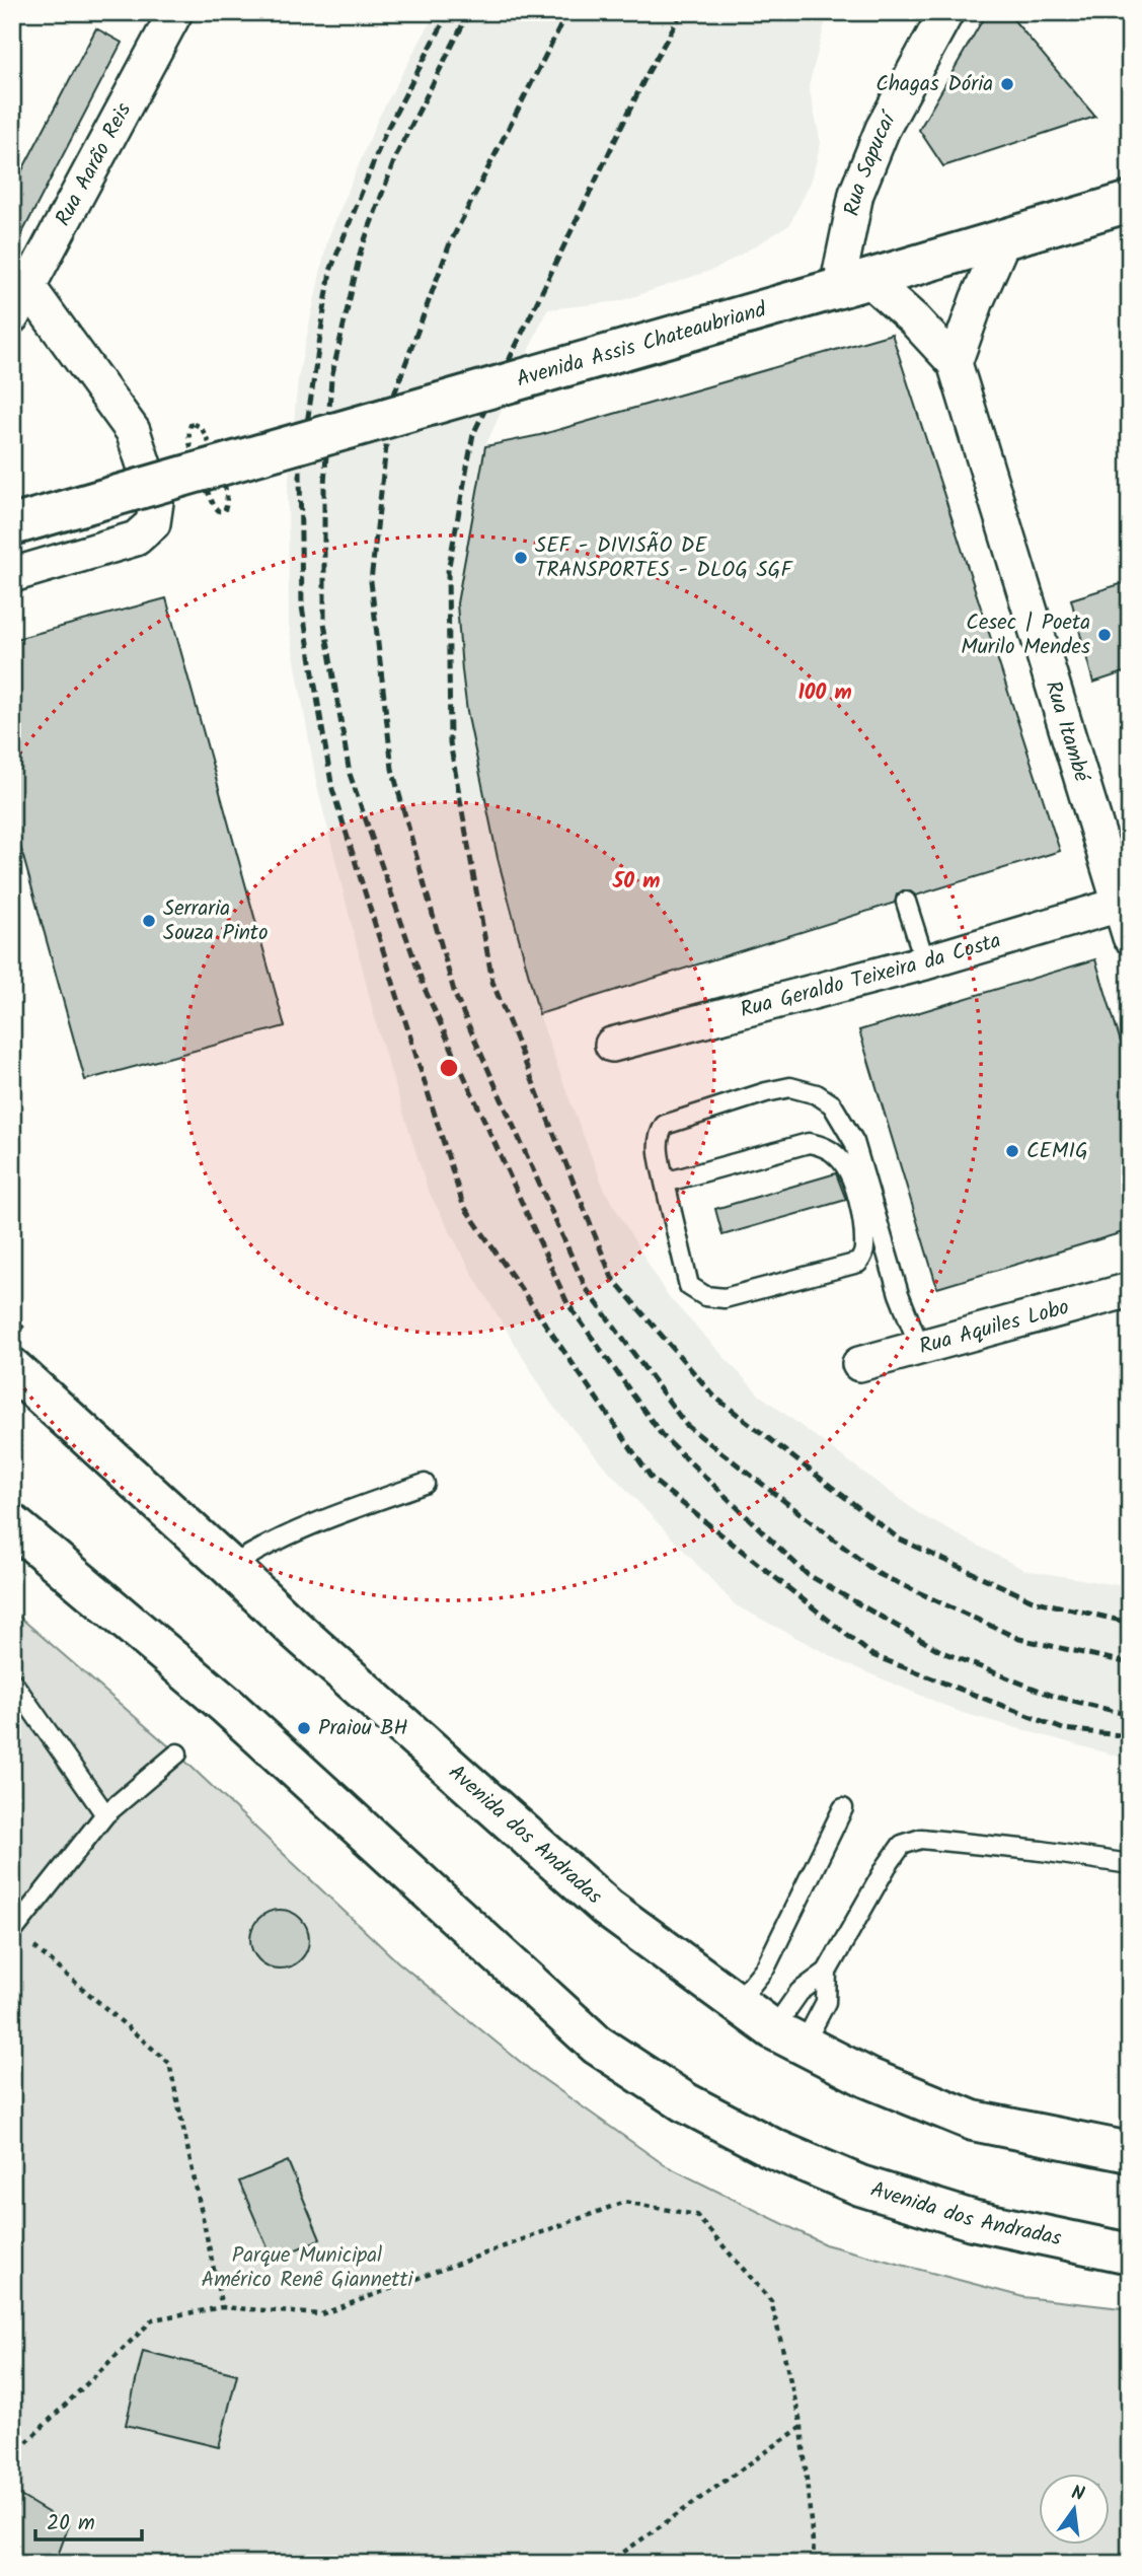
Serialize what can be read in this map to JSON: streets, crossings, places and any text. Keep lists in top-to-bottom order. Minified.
{"streets":{"main road":["Avenida Assis Chateaubriand","Avenida dos Andradas"],"street":["Rua Aarão Reis","Rua Sapucaí","Rua Itambé","Rua Geraldo Teixeira da Costa","Rua Aquiles Lobo"]},"crossings":[["Rua Sapucaí","Avenida Assis Chateaubriand"],["Rua Sapucaí","Rua Itambé"],["Avenida Assis Chateaubriand","Rua Itambé"],["Rua Itambé","Rua Geraldo Teixeira da Costa"]],"parks":["Parque Municipal Américo Renê Giannetti"],"places":["Chagas Dória","SEF - DIVISÃO DE TRANSPORTES - DLOG SGF","Cesec | Poeta Murilo Mendes","Serraria Souza Pinto","CEMIG","Praiou BH"],"scale_bar":"20 m","north":"top","rings":["100 m","50 m"]}
